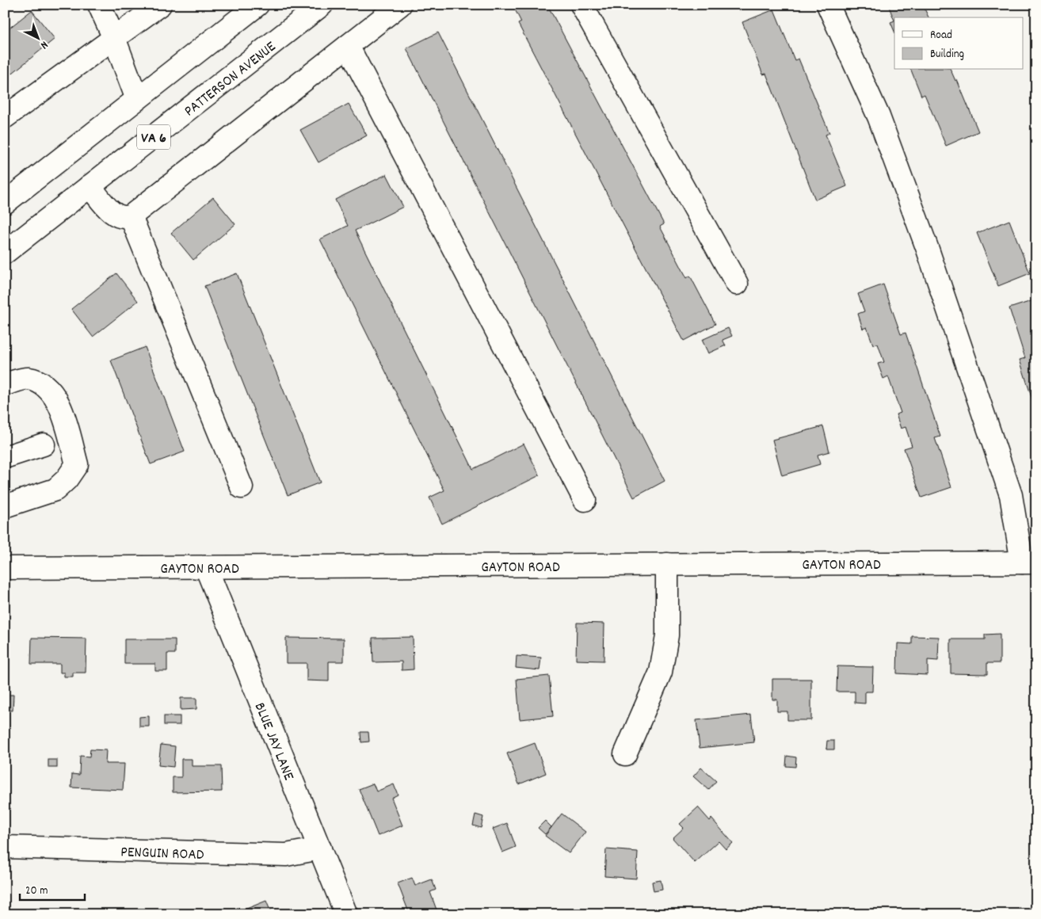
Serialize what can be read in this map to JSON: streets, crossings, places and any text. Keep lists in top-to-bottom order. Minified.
{"streets":{"street":["PATTERSON AVENUE","VA 6","GAYTON ROAD","BLUE JAY LANE","PENGUIN ROAD"]},"crossings":[["GAYTON ROAD","BLUE JAY LANE"],["BLUE JAY LANE","PENGUIN ROAD"]],"legend":["Road","Building"],"scale_bar":"20 m","north":"bottom right"}
